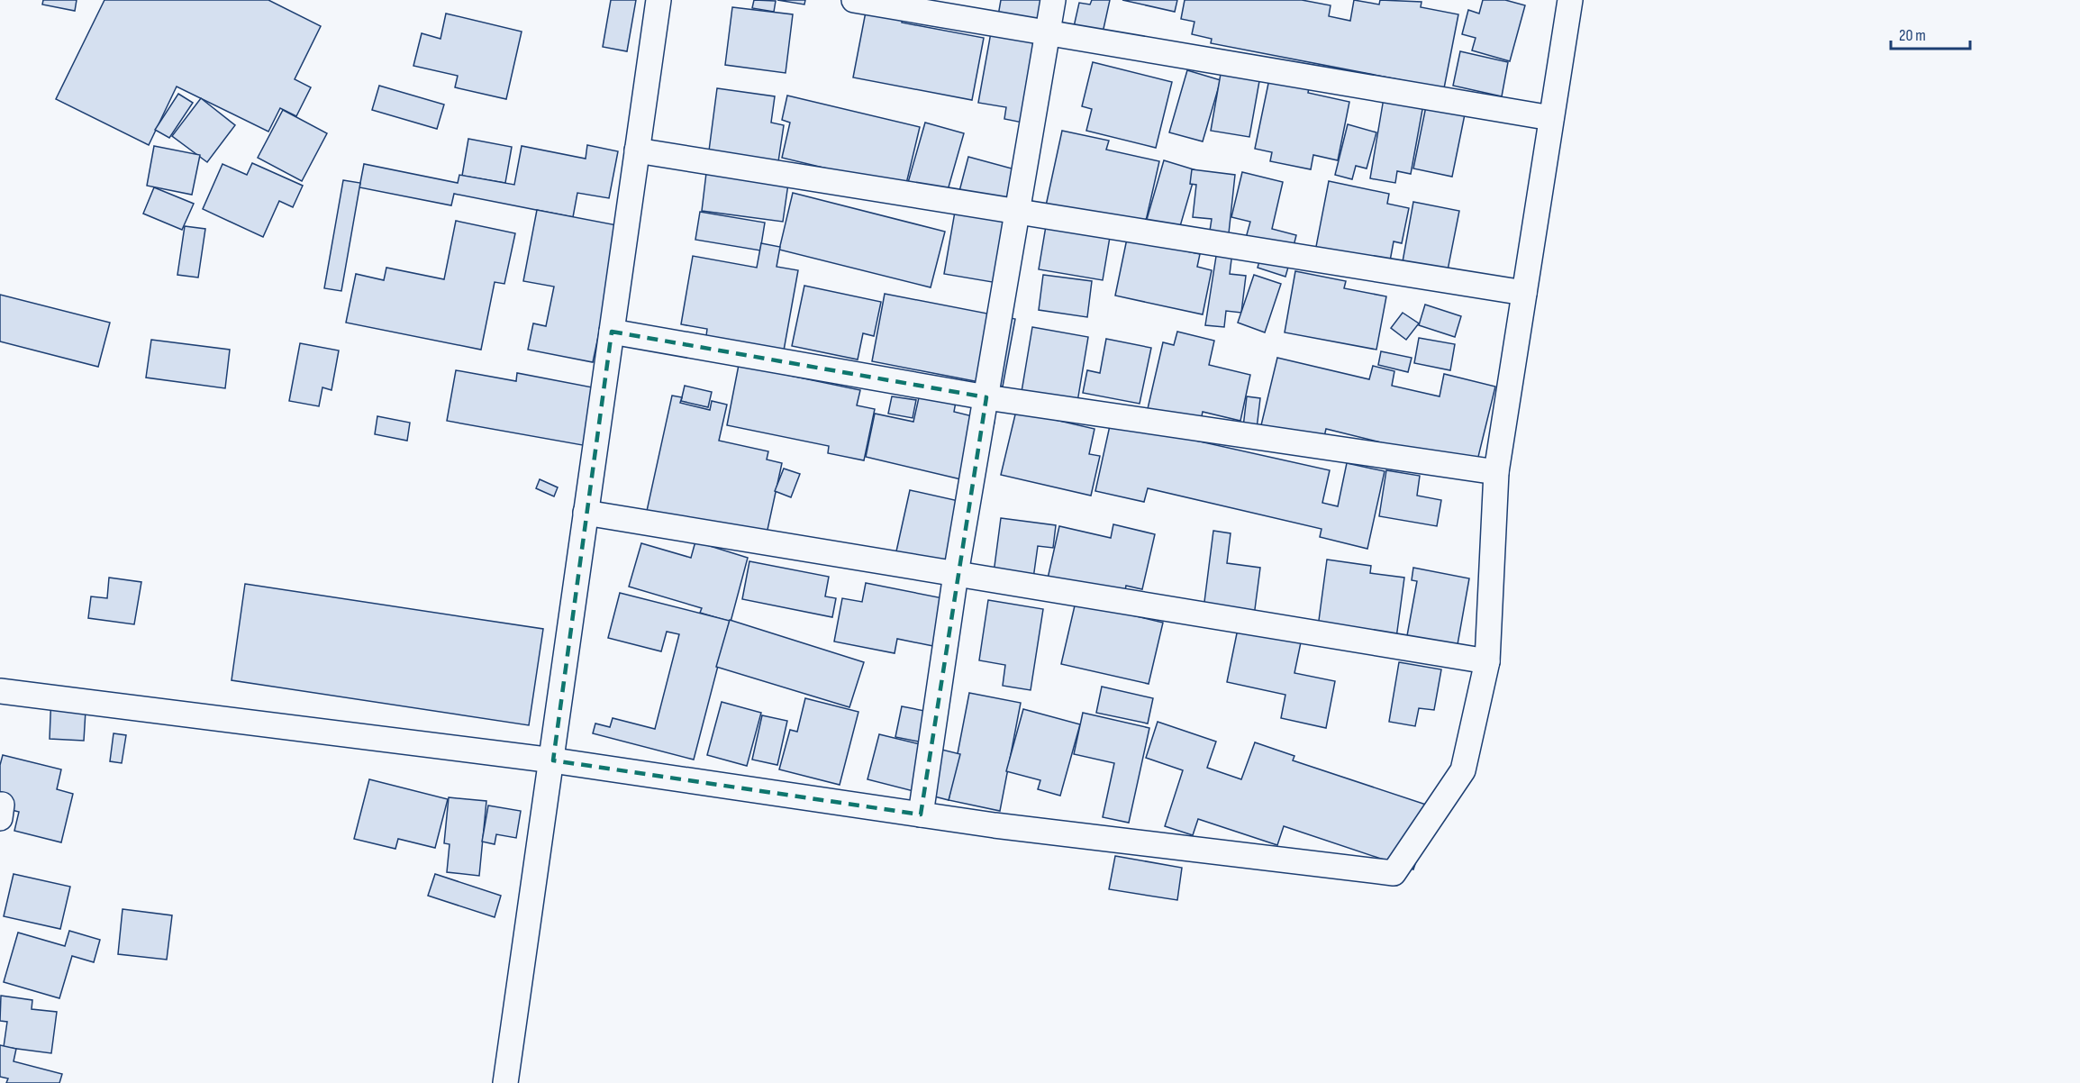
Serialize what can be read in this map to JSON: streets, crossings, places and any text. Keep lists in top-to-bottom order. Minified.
{"scale_bar":"20 m"}
